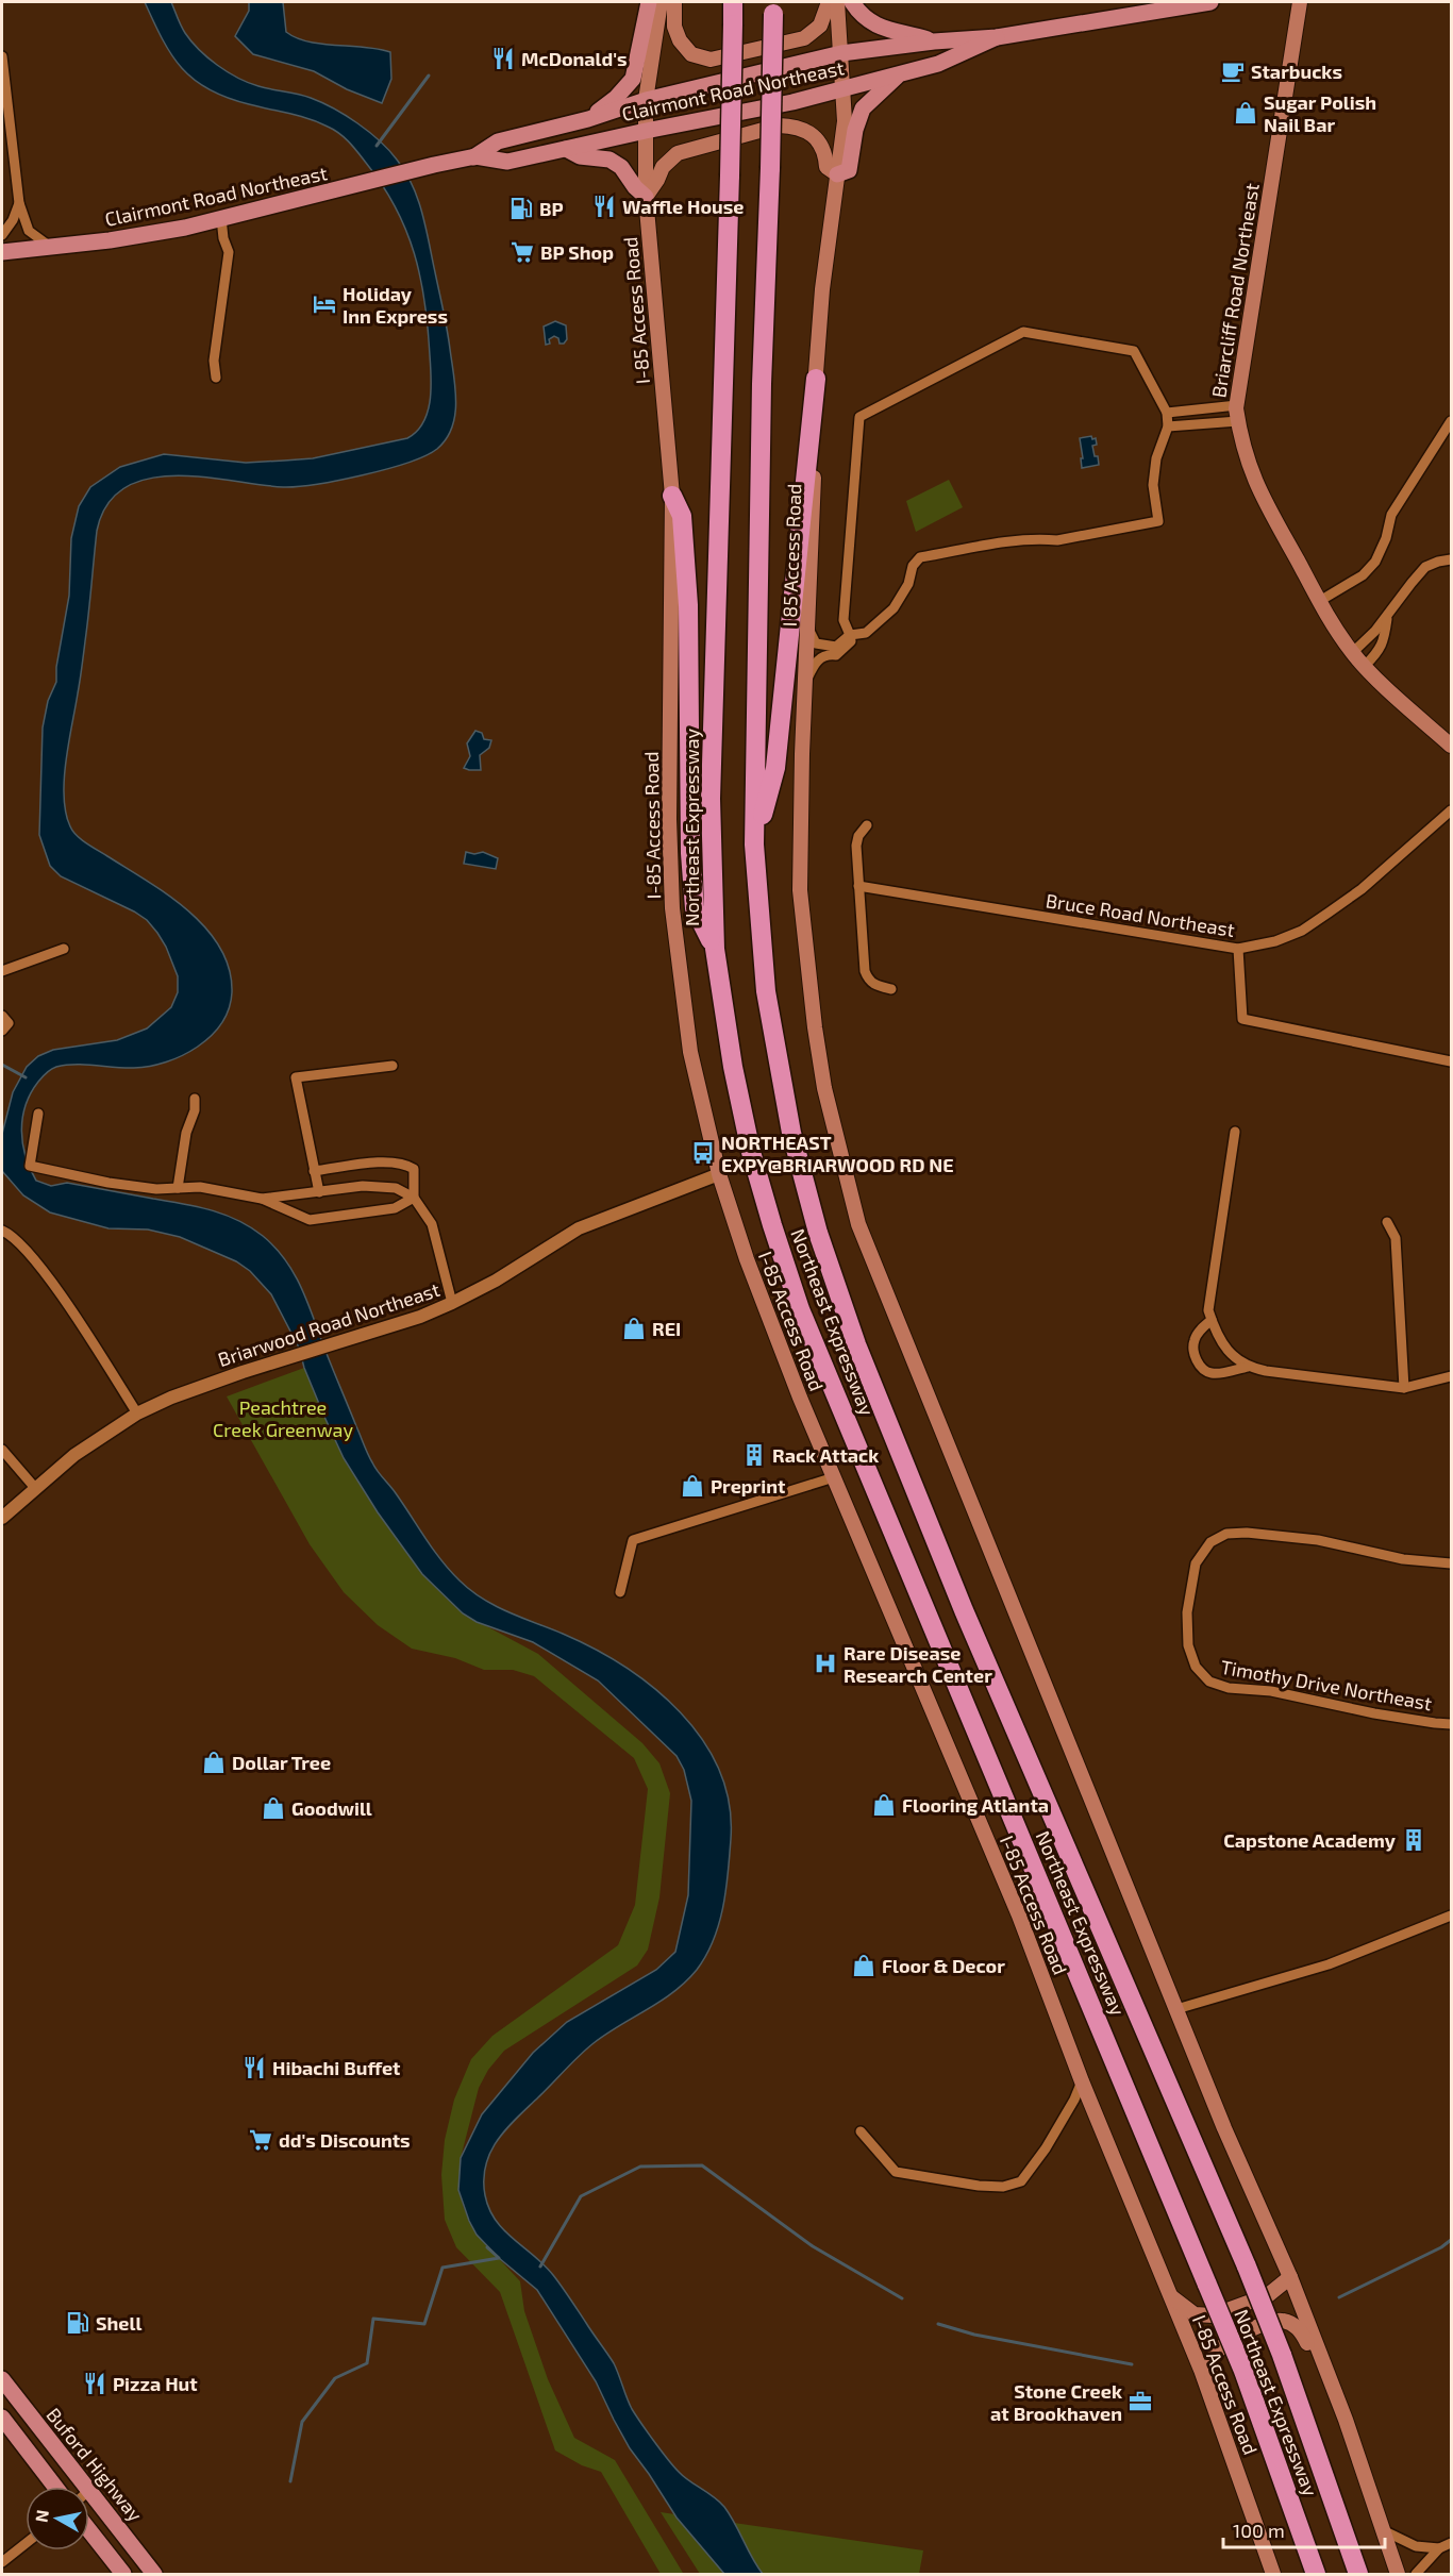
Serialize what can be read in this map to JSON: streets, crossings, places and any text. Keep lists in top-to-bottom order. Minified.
{"streets":{"highway":["Northeast Expressway"],"main road":["Clairmont Road Northeast","Briarcliff Road Northeast","I-85 Access Road","I 85 Access Road","Buford Highway"],"street":["Bruce Road Northeast","Briarwood Road Northeast","Timothy Drive Northeast"]},"crossings":[["Clairmont Road Northeast","I-85 Access Road"],["I-85 Access Road","Briarwood Road Northeast"]],"parks":["Peachtree Creek Greenway"],"places":{"restaurant":["McDonald's","Waffle House","Hibachi Buffet","Pizza Hut"],"cafe":["Starbucks"],"shop":["Sugar Polish Nail Bar","REI","Preprint","Dollar Tree","Flooring Atlanta","Goodwill","Floor & Decor"],"fuel station":["BP","Shell"],"supermarket":["BP Shop","dd's Discounts"],"hotel":["Holiday Inn Express"],"bus stop":["NORTHEAST EXPY@BRIARWOOD RD NE"],"building":["Rack Attack","Capstone Academy"],"hospital":["Rare Disease Research Center"],"office":["Stone Creek at Brookhaven"]},"scale_bar":"100 m","north":"left"}
